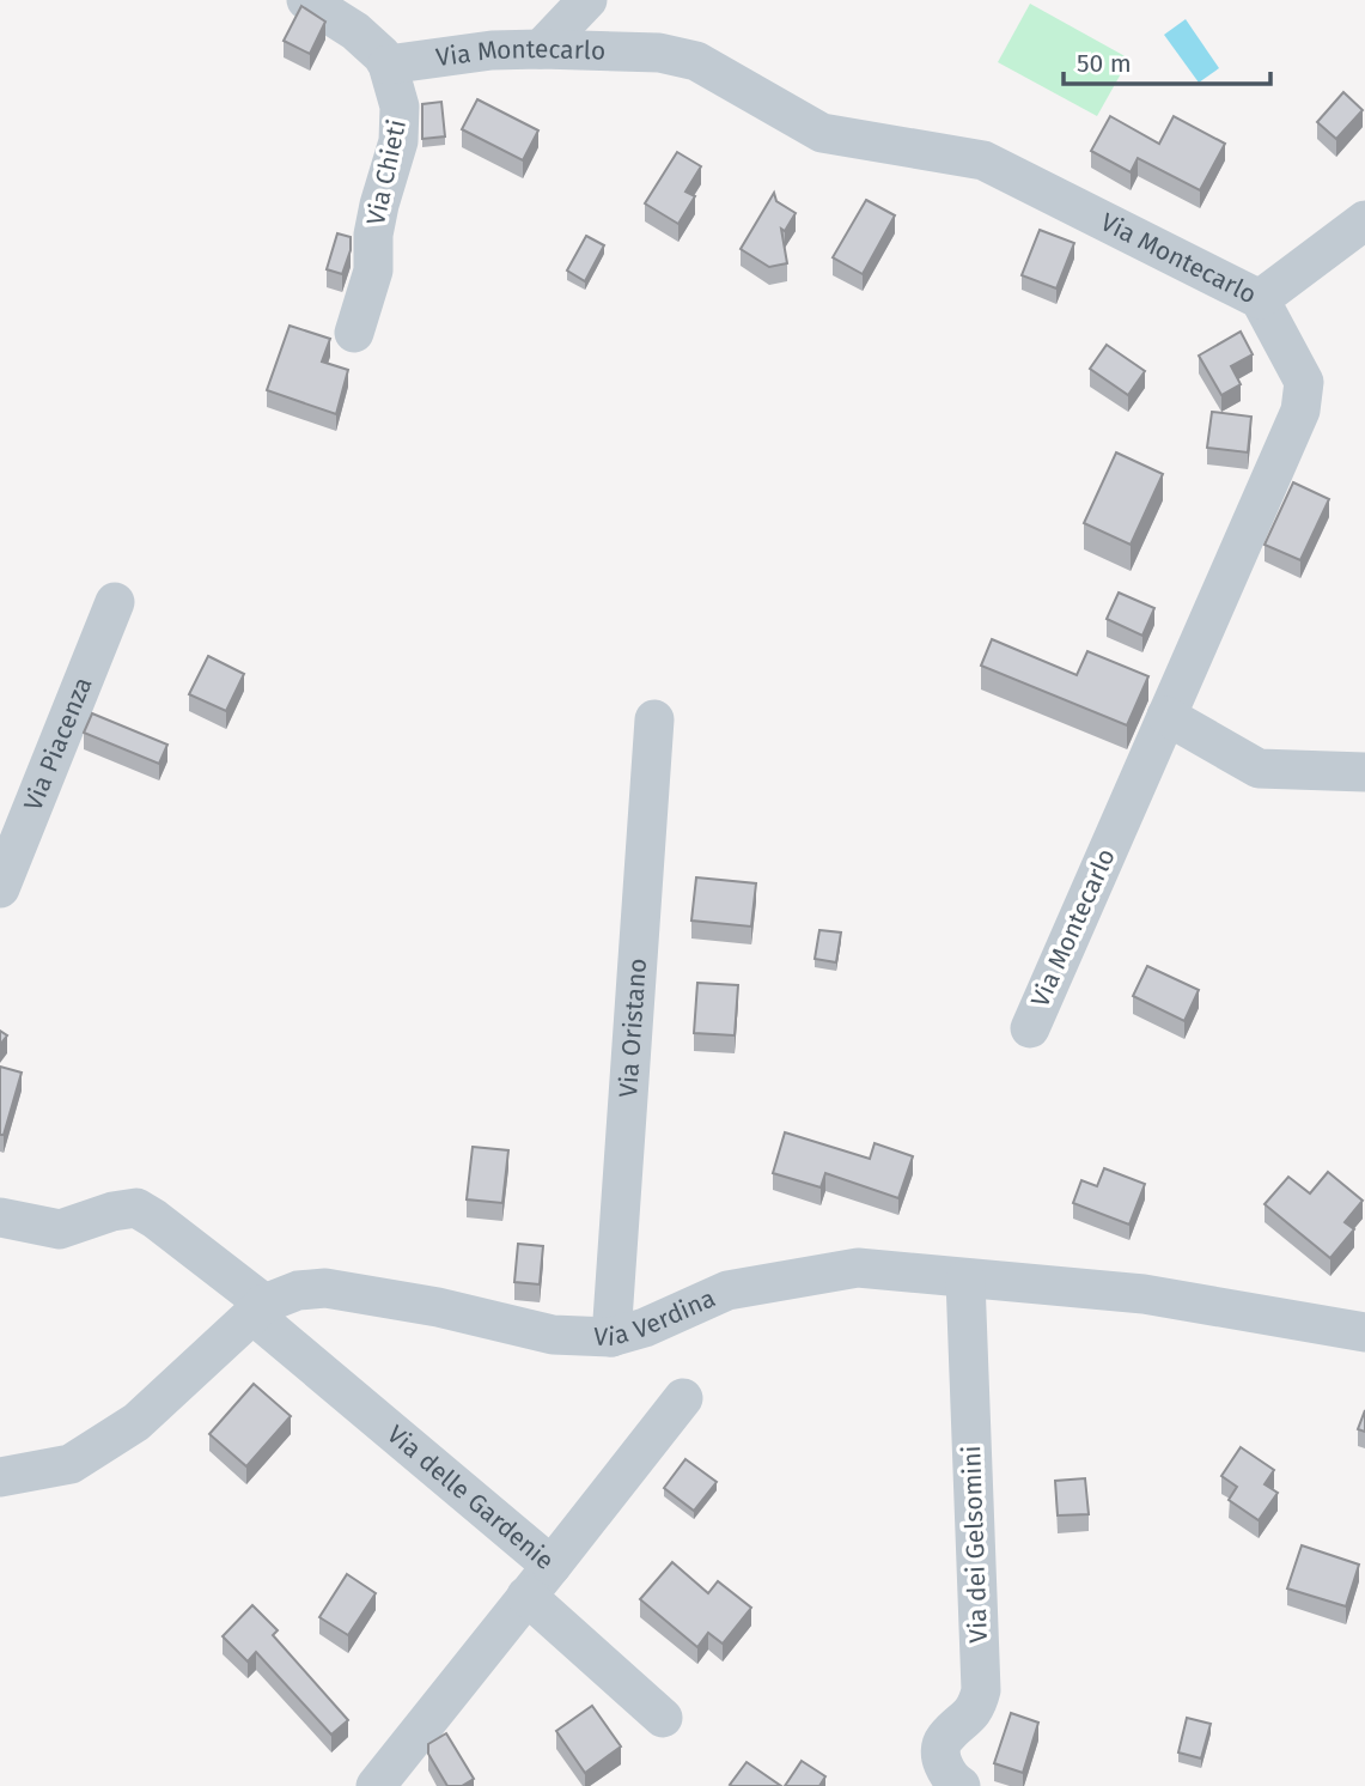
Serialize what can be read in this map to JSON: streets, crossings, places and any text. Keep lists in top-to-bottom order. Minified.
{"streets":{"street":["Via Montecarlo","Via Chieti","Via Piacenza","Via Oristano","Via Verdina","Via delle Gardenie","Via dei Gelsomini"]},"crossings":[["Via Montecarlo","Via Chieti"],["Via Oristano","Via Verdina"],["Via Verdina","Via delle Gardenie"],["Via Verdina","Via dei Gelsomini"]],"scale_bar":"50 m"}
